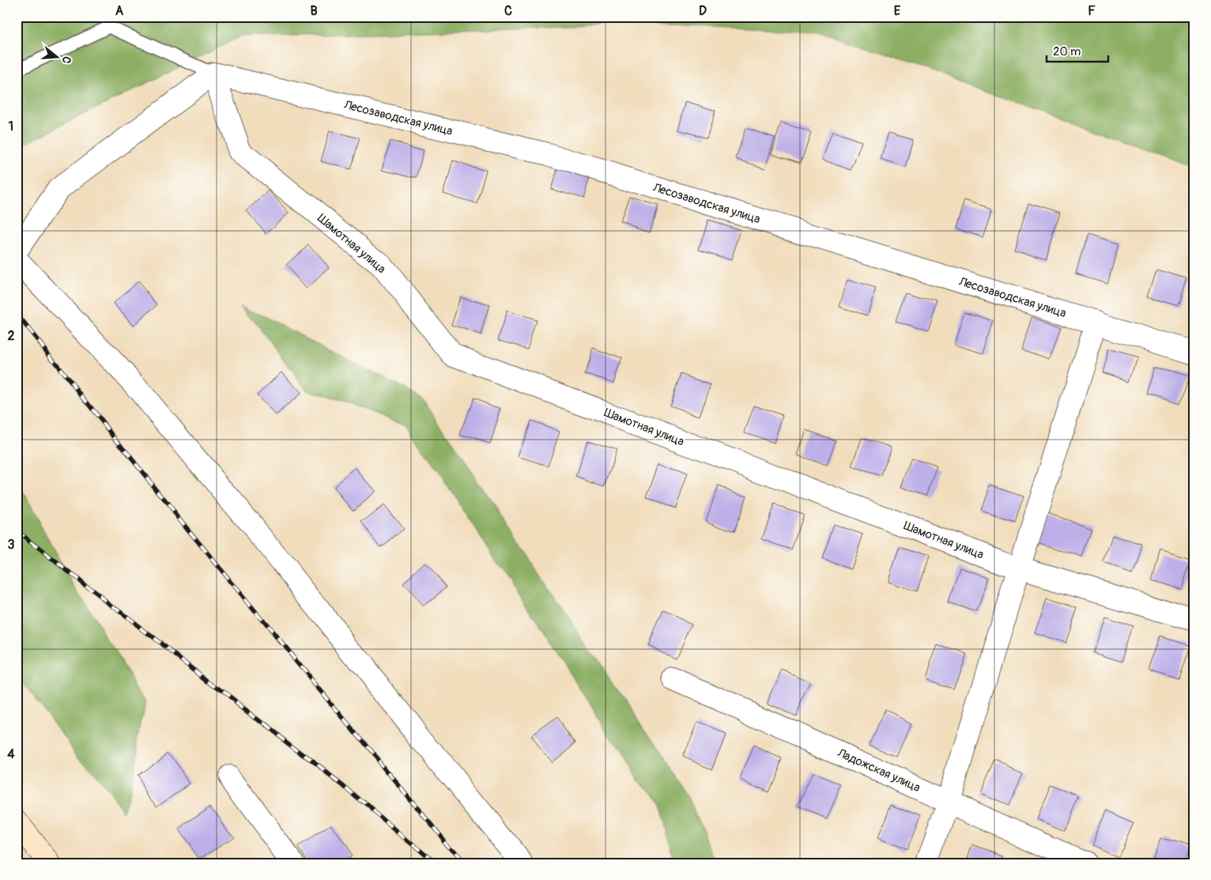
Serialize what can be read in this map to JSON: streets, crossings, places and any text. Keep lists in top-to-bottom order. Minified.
{"streets":{"street":["Лесозаводская улица","Шамотная улица","Ладожская улица"]},"crossings":[["Лесозаводская улица","Шамотная улица"]],"scale_bar":"20 m","north":"right","grid":{"columns":["A","B","C","D","E","F"],"rows":["1","2","3","4"]}}
